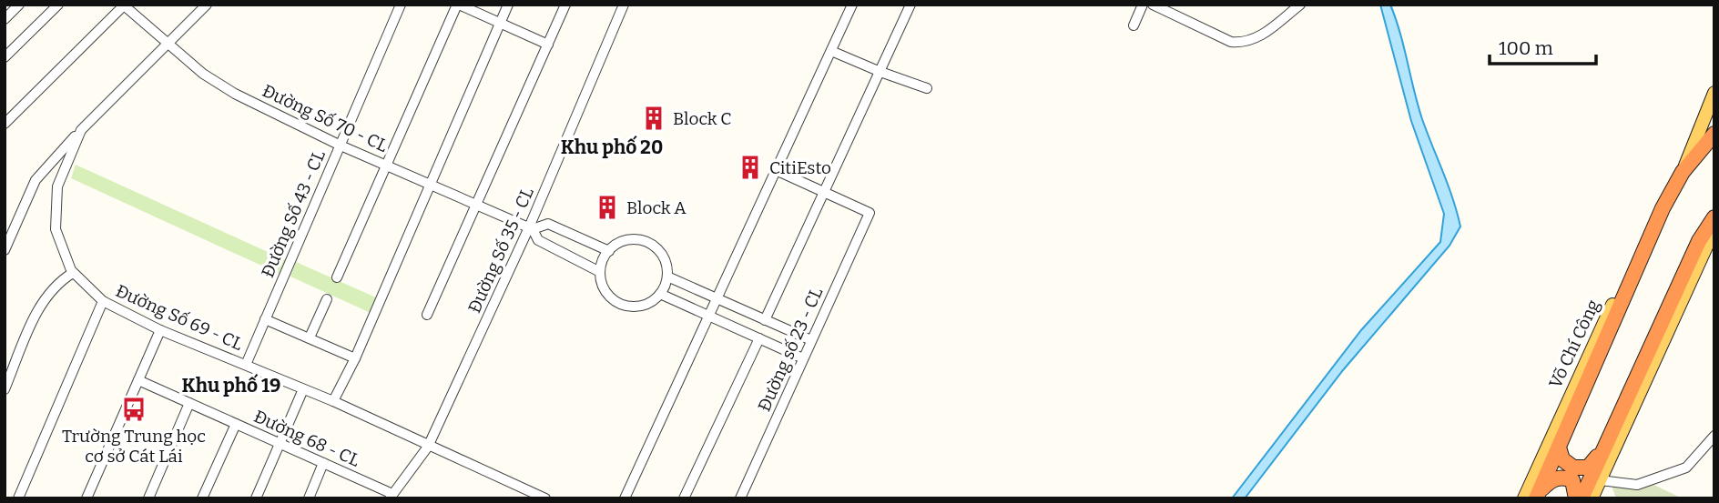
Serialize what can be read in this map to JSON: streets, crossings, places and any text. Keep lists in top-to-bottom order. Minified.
{"streets":{"highway":["Võ Chí Công"],"street":["Đường Số 70 - CL","Đường Số 43 - CL","Đường Số 35 - CL","Đường Số 69 - CL","Đường số 23 - CL","Đường 68 - CL"]},"crossings":[["Đường Số 70 - CL","Đường Số 43 - CL"],["Đường Số 70 - CL","Đường Số 35 - CL"],["Đường Số 70 - CL","Đường Số 69 - CL"],["Đường Số 43 - CL","Đường Số 69 - CL"],["Đường Số 35 - CL","Đường Số 69 - CL"],["Đường Số 35 - CL","Đường 68 - CL"]],"districts":["Khu phố 20","Khu phố 19"],"places":{"building":["Block C","CitiEsto","Block A"],"bus stop":["Trường Trung học cơ sở Cát Lái"]},"scale_bar":"100 m"}
